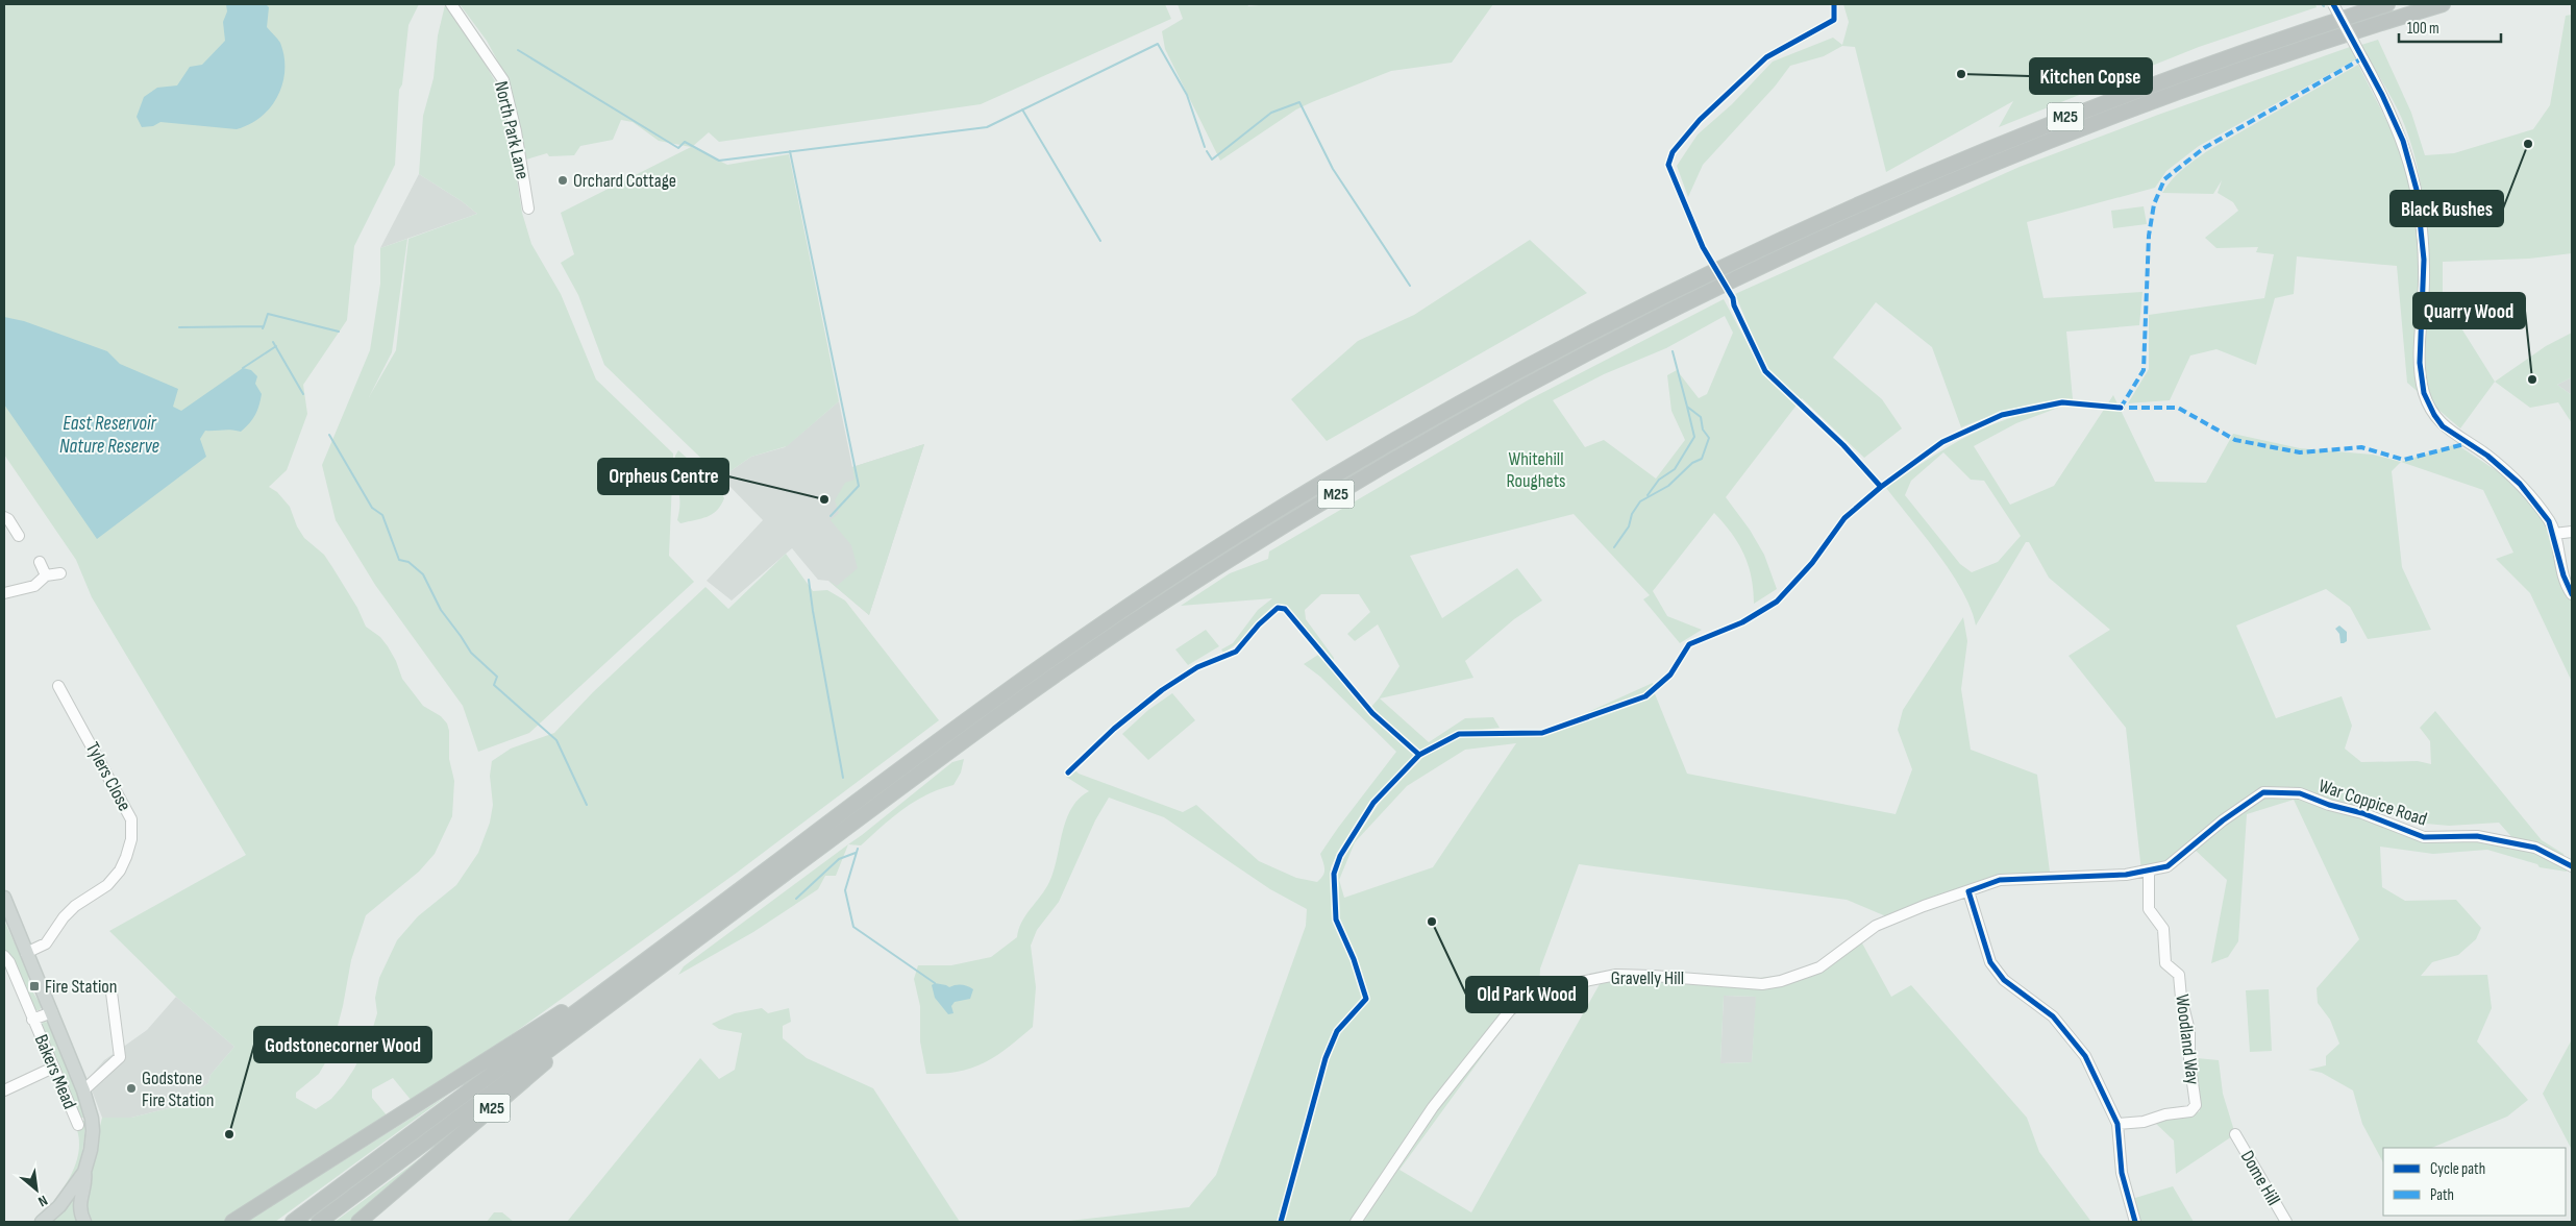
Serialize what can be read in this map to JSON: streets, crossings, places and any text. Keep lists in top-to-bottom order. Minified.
{"streets":{"highway":["M25"],"street":["North Park Lane","Tylers Close","War Coppice Road","Gravelly Hill","Woodland Way","Bakers Mead","Dome Hill"]},"crossings":[["War Coppice Road","Gravelly Hill"],["War Coppice Road","Woodland Way"]],"water":["East Reservoir Nature Reserve"],"parks":["Whitehill Roughets"],"places":{"other":["Kitchen Copse","Black Bushes","Orchard Cottage","Quarry Wood","Orpheus Centre","Old Park Wood","Godstone Fire Station","Godstonecorner Wood"],"transit":["Fire Station"]},"legend":["Cycle path","Path"],"scale_bar":"100 m","north":"bottom right"}
